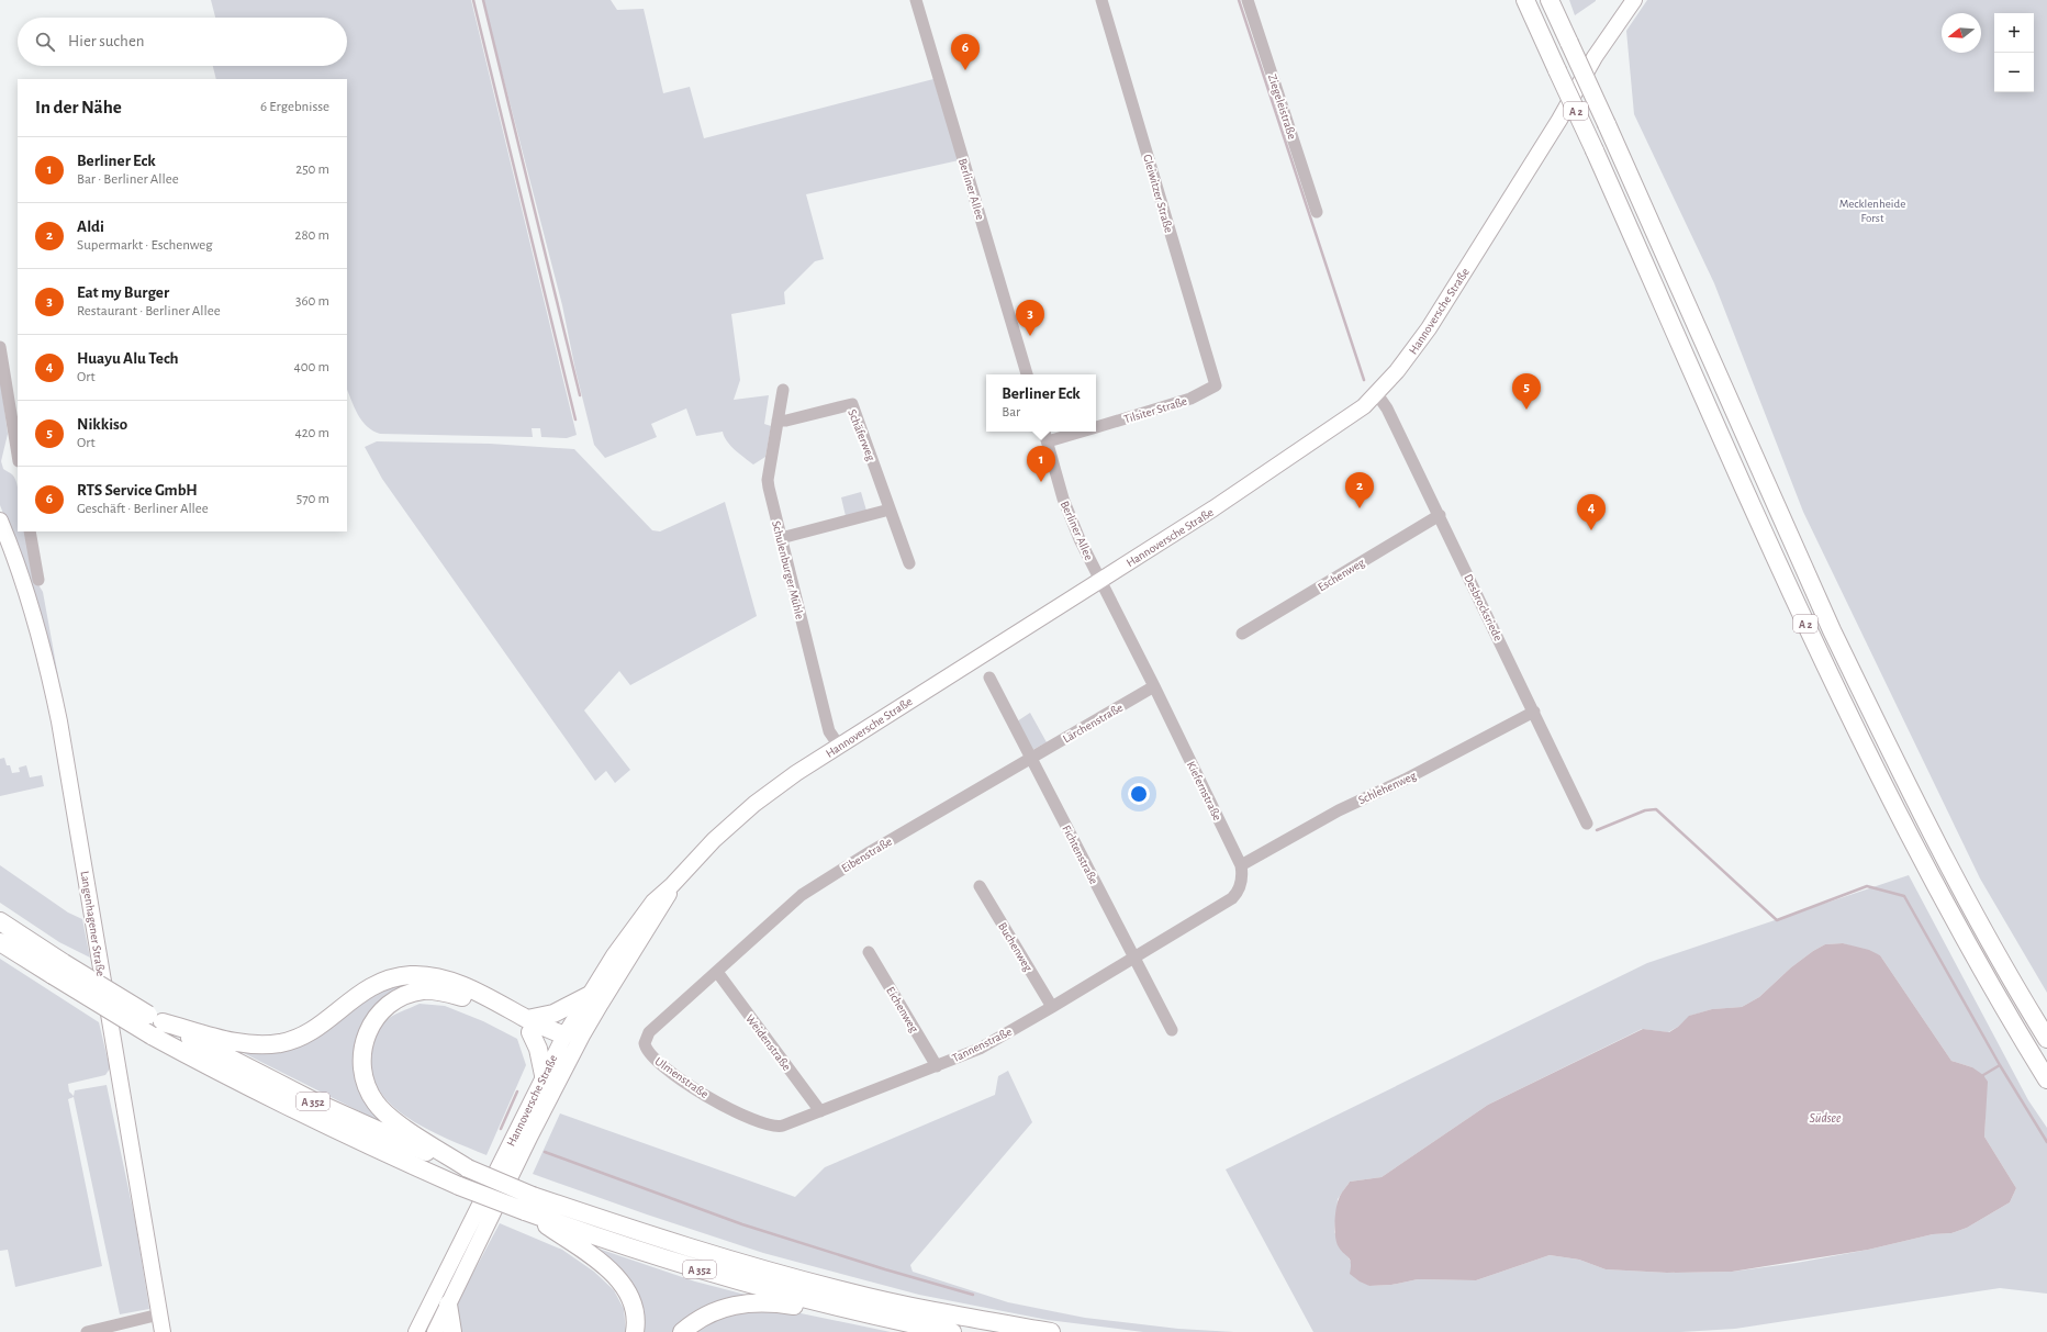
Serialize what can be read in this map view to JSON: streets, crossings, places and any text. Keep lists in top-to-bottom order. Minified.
{"streets":{"highway":["A 2","A 352"],"main road":["Hannoversche Straße","Langenhagener Straße"],"street":["Ziegeleistraße","Berliner Allee","Gleiwitzer Straße","Tilsiter Straße","Schäferweg","Schulenburger Mühle","Eschenweg","Desbrocksriede","Lärchenstraße","Schlehenweg","Kiefernstraße","Eibenstraße","Fichtenstraße","Buchenweg","Eichenweg","Weidenstraße","Tannenstraße","Ulmenstraße"]},"crossings":[["Berliner Allee","Hannoversche Straße"],["Berliner Allee","Tilsiter Straße"],["Berliner Allee","Kiefernstraße"],["Gleiwitzer Straße","Tilsiter Straße"],["Hannoversche Straße","Schulenburger Mühle"],["Hannoversche Straße","Desbrocksriede"],["Hannoversche Straße","Kiefernstraße"],["Schäferweg","Schulenburger Mühle"],["Eschenweg","Desbrocksriede"],["Desbrocksriede","Schlehenweg"],["Lärchenstraße","Kiefernstraße"],["Lärchenstraße","Eibenstraße"],["Lärchenstraße","Fichtenstraße"],["Schlehenweg","Kiefernstraße"],["Eibenstraße","Fichtenstraße"],["Eibenstraße","Weidenstraße"],["Eibenstraße","Ulmenstraße"],["Fichtenstraße","Tannenstraße"],["Buchenweg","Tannenstraße"],["Eichenweg","Tannenstraße"],["Weidenstraße","Tannenstraße"],["Weidenstraße","Ulmenstraße"],["Tannenstraße","Ulmenstraße"]],"water":["Südsee"],"parks":["Mecklenheide Forst"],"north":"left","page":{"map_buttons":["+","−"],"search":"Hier suchen","pins":["6","3","5","1","2","4"],"heading":["In der Nähe","6 Ergebnisse"],"list":[{"mark":"1","name":"Berliner Eck","note":"Bar · Berliner Allee","value":"250 m"},{"mark":"2","name":"Aldi","note":"Supermarkt · Eschenweg","value":"280 m"},{"mark":"3","name":"Eat my Burger","note":"Restaurant · Berliner Allee","value":"360 m"},{"mark":"4","name":"Huayu Alu Tech","note":"Ort","value":"400 m"},{"mark":"5","name":"Nikkiso","note":"Ort","value":"420 m"},{"mark":"6","name":"RTS Service GmbH","note":"Geschäft · Berliner Allee","value":"570 m"}],"popup":["Berliner Eck","Bar"]}}
